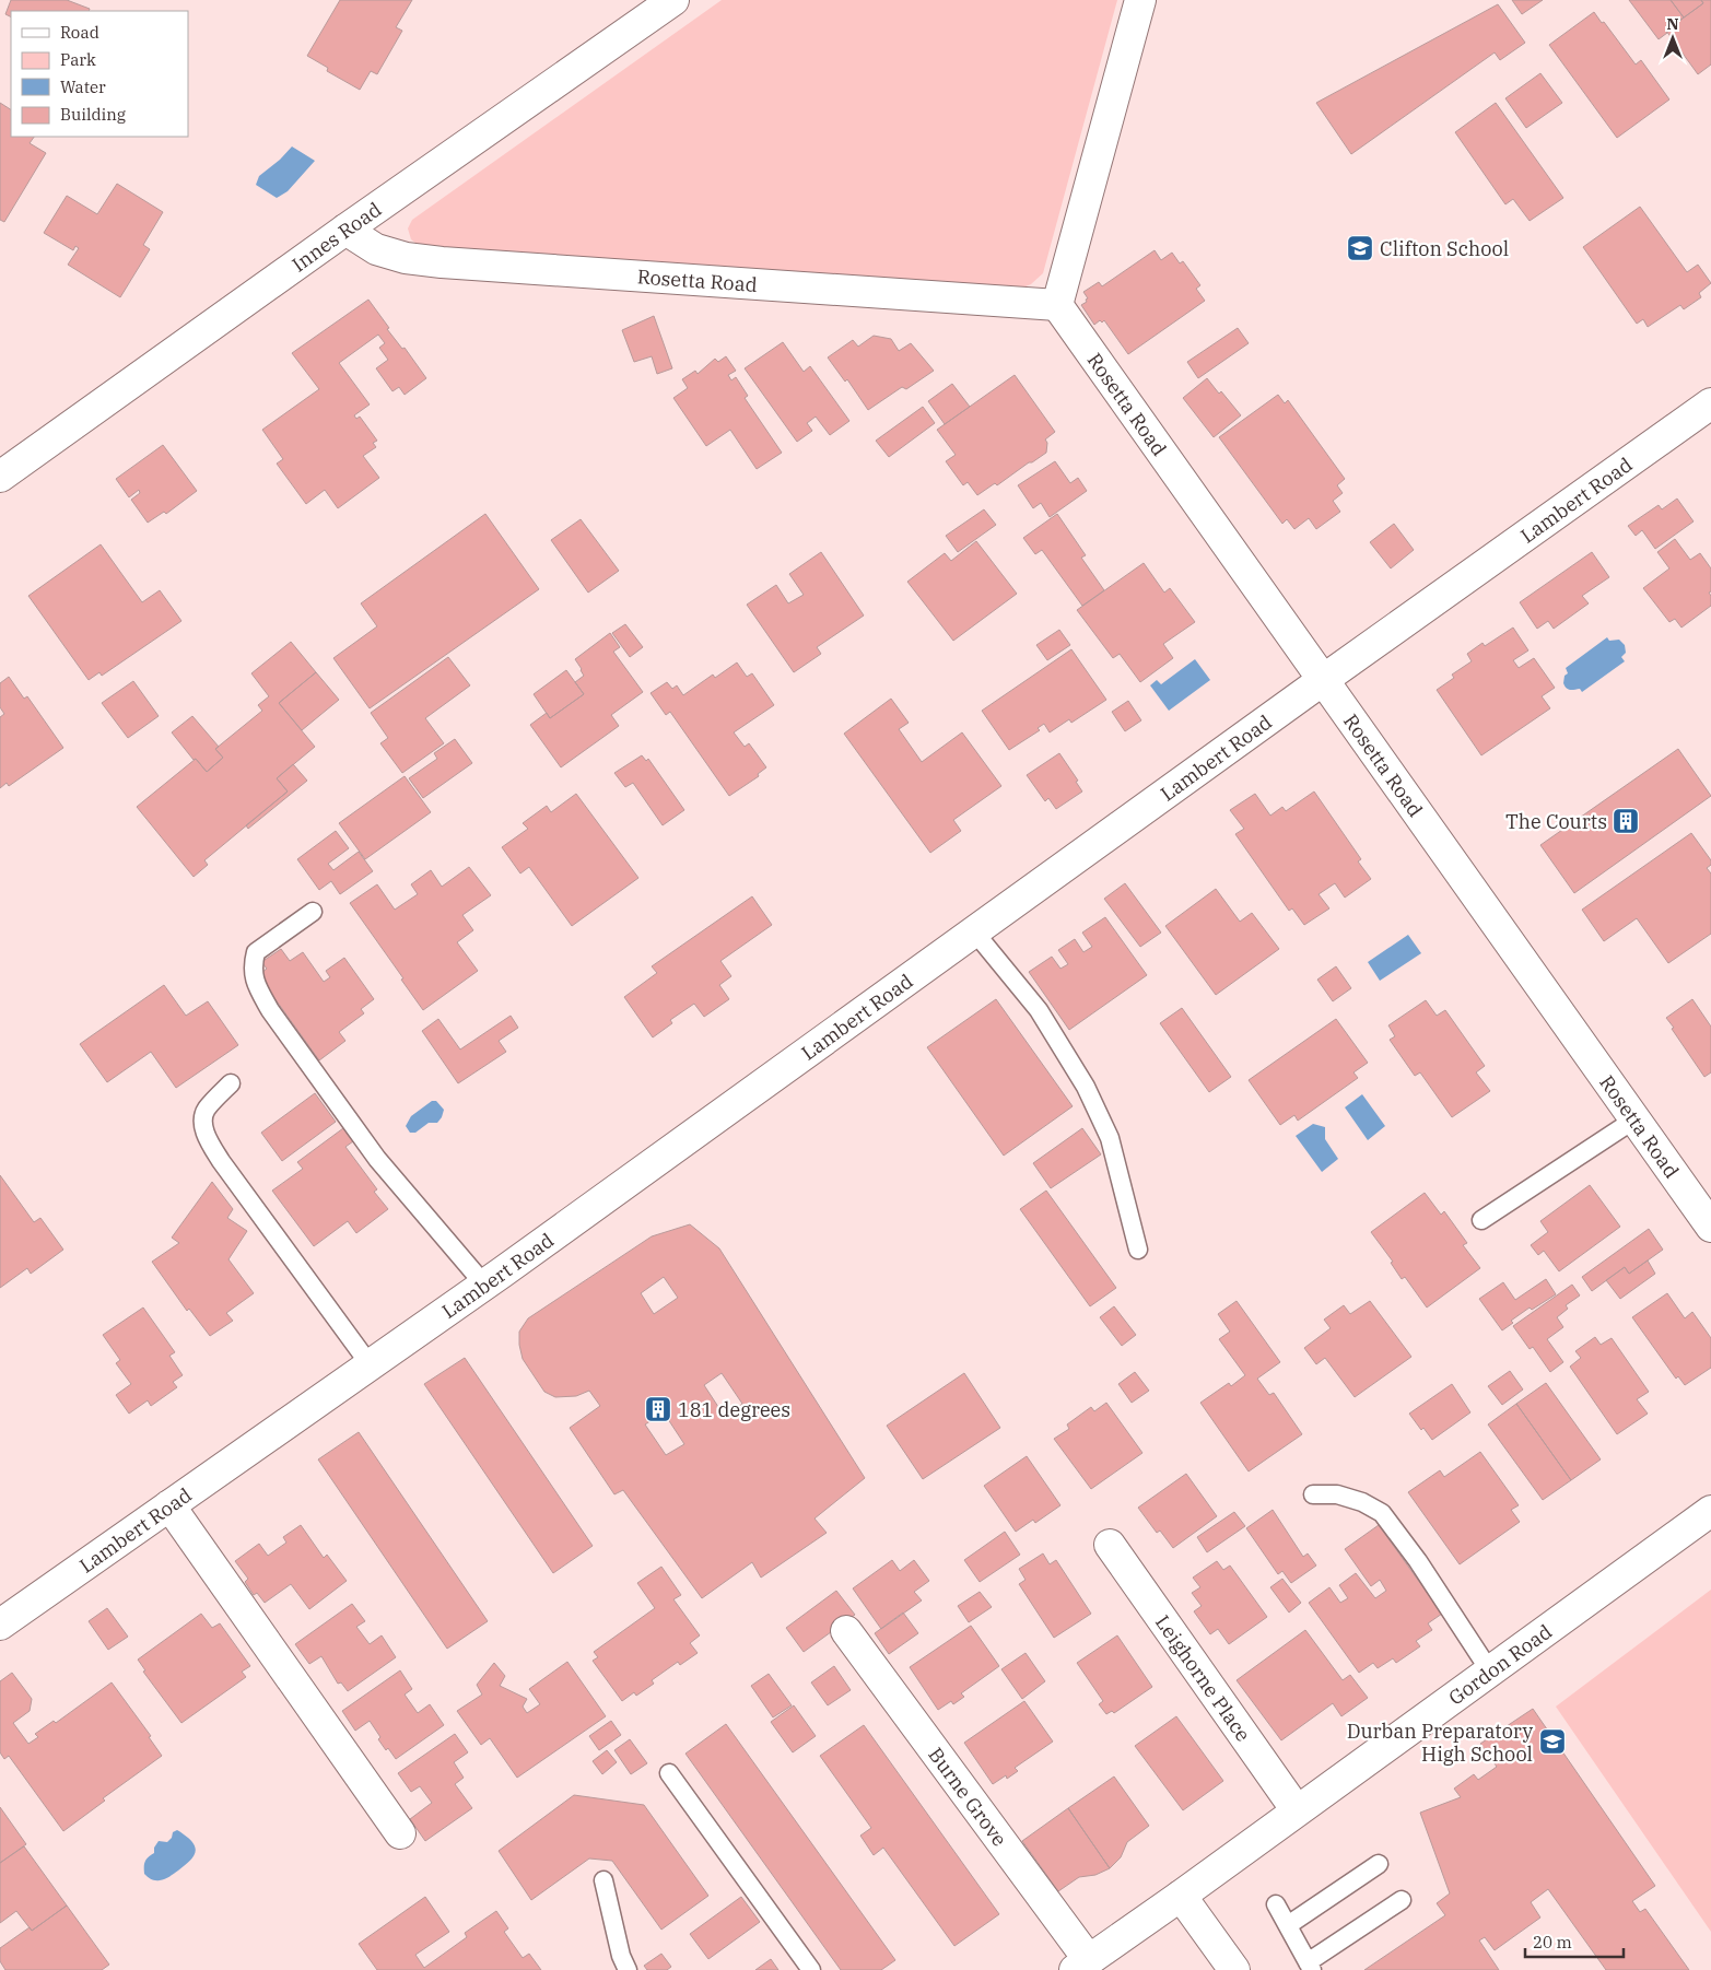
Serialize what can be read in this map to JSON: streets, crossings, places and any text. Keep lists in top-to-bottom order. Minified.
{"streets":{"street":["Innes Road","Rosetta Road","Lambert Road","Gordon Road","Leighorne Place","Burne Grove"]},"crossings":[["Innes Road","Rosetta Road"],["Rosetta Road","Lambert Road"],["Gordon Road","Leighorne Place"],["Gordon Road","Burne Grove"]],"places":{"school or university":["Clifton School","Durban Preparatory High School"],"building":["The Courts","181 degrees"]},"legend":["Road","Park","Water","Building"],"scale_bar":"20 m","north":"top"}
